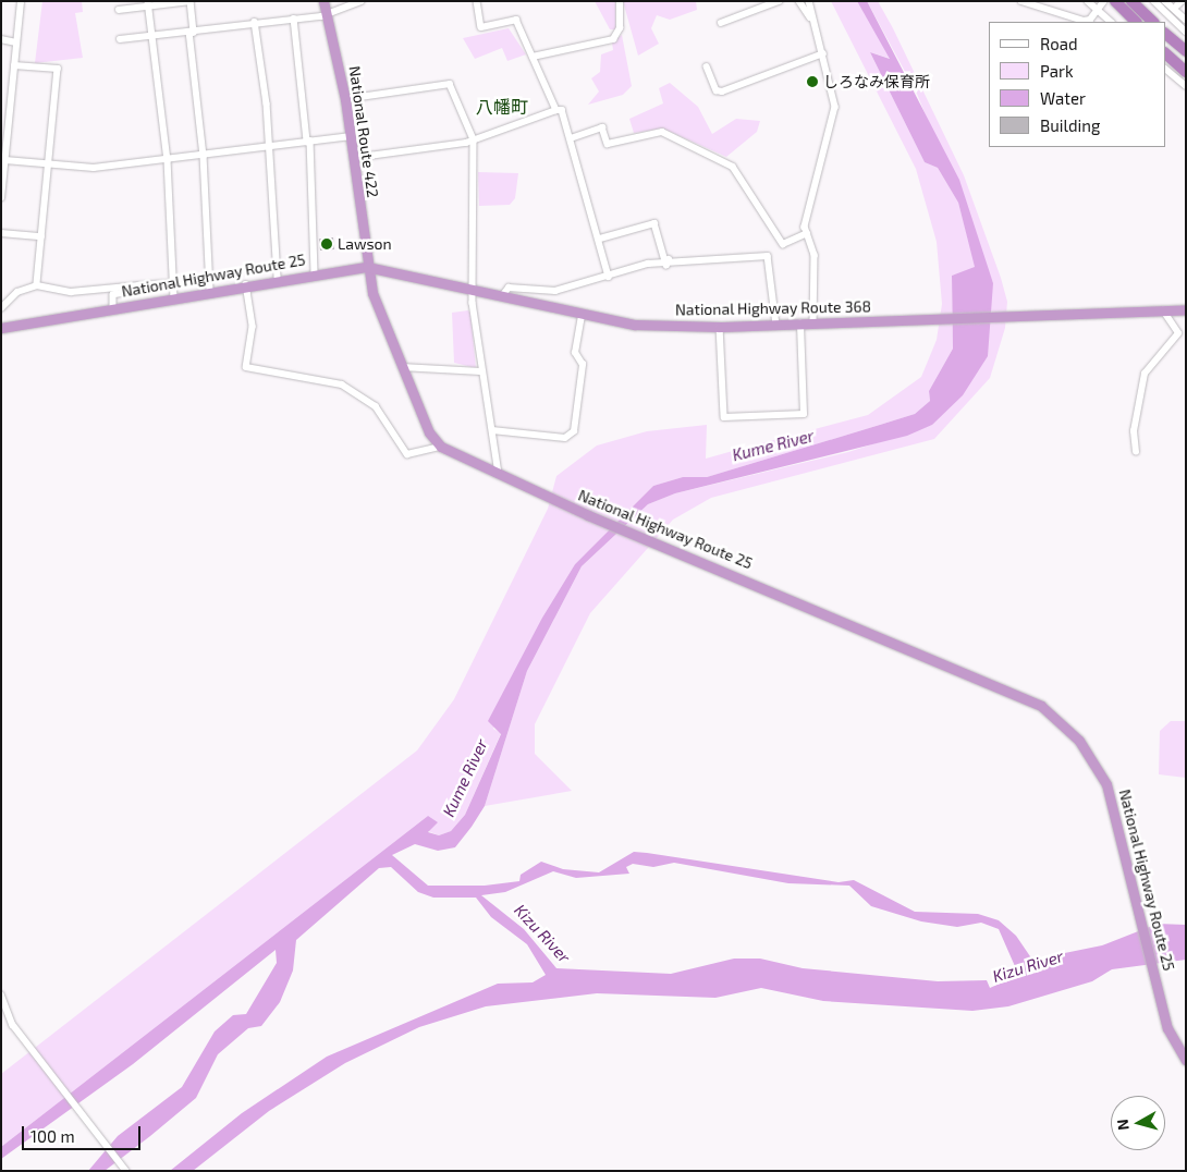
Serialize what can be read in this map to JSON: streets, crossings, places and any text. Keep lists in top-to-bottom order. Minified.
{"streets":{"highway":["National Route 422","National Highway Route 25","National Highway Route 368"]},"crossings":[["National Route 422","National Highway Route 25"],["National Route 422","National Highway Route 368"],["National Highway Route 25","National Highway Route 368"]],"districts":["八幡町"],"water":["Kume River","Kizu River"],"places":["しろなみ保育所","Lawson"],"legend":["Road","Park","Water","Building"],"scale_bar":"100 m","north":"left"}
